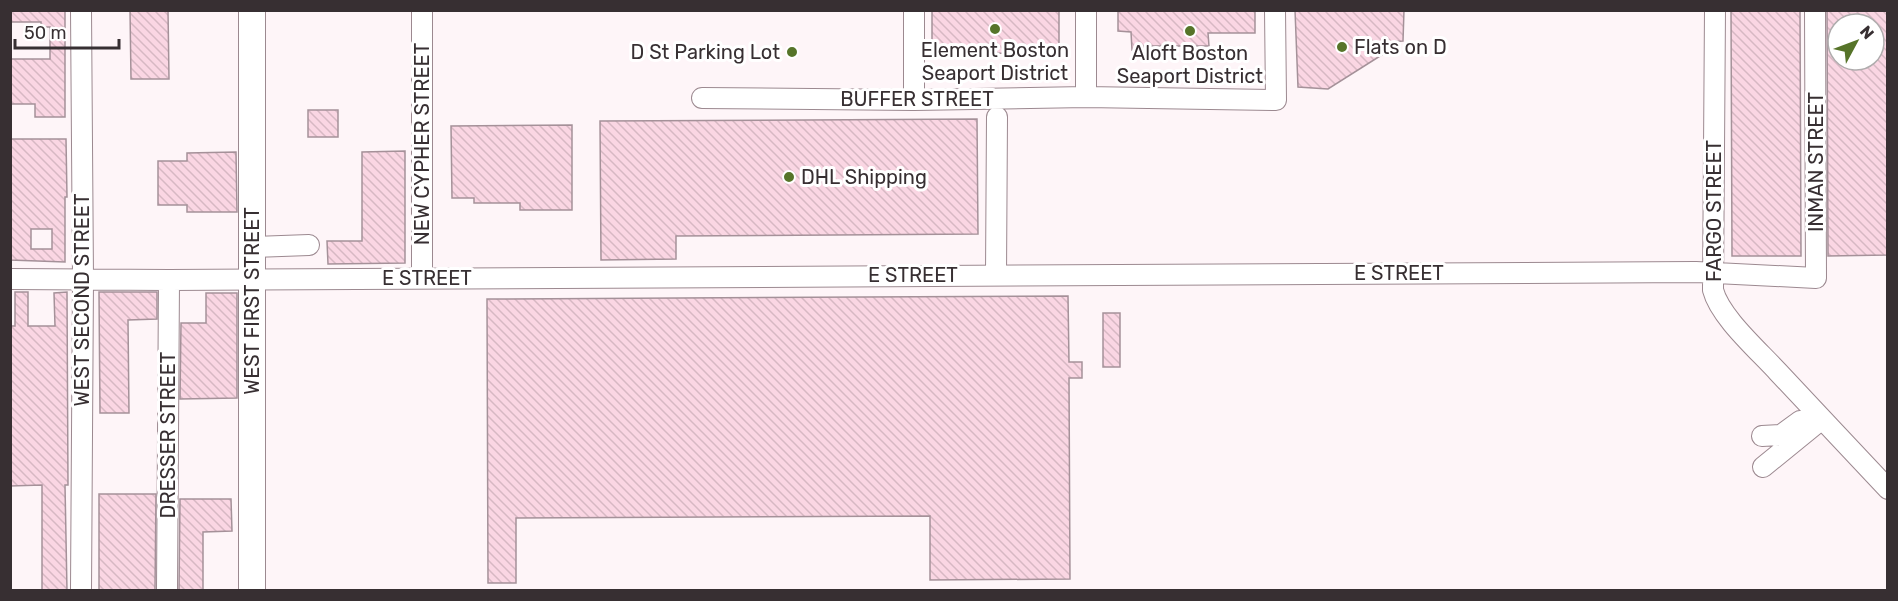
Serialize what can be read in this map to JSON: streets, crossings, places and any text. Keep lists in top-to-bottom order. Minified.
{"streets":{"main road":["WEST FIRST STREET"],"street":["BUFFER STREET","NEW CYPHER STREET","INMAN STREET","FARGO STREET","E STREET","WEST SECOND STREET","DRESSER STREET"]},"crossings":[["NEW CYPHER STREET","E STREET"],["INMAN STREET","E STREET"],["FARGO STREET","E STREET"],["E STREET","WEST SECOND STREET"],["E STREET","WEST FIRST STREET"],["E STREET","DRESSER STREET"]],"places":["Element Boston Seaport District","Aloft Boston Seaport District","Flats on D","D St Parking Lot","DHL Shipping"],"scale_bar":"50 m","north":"top right"}
